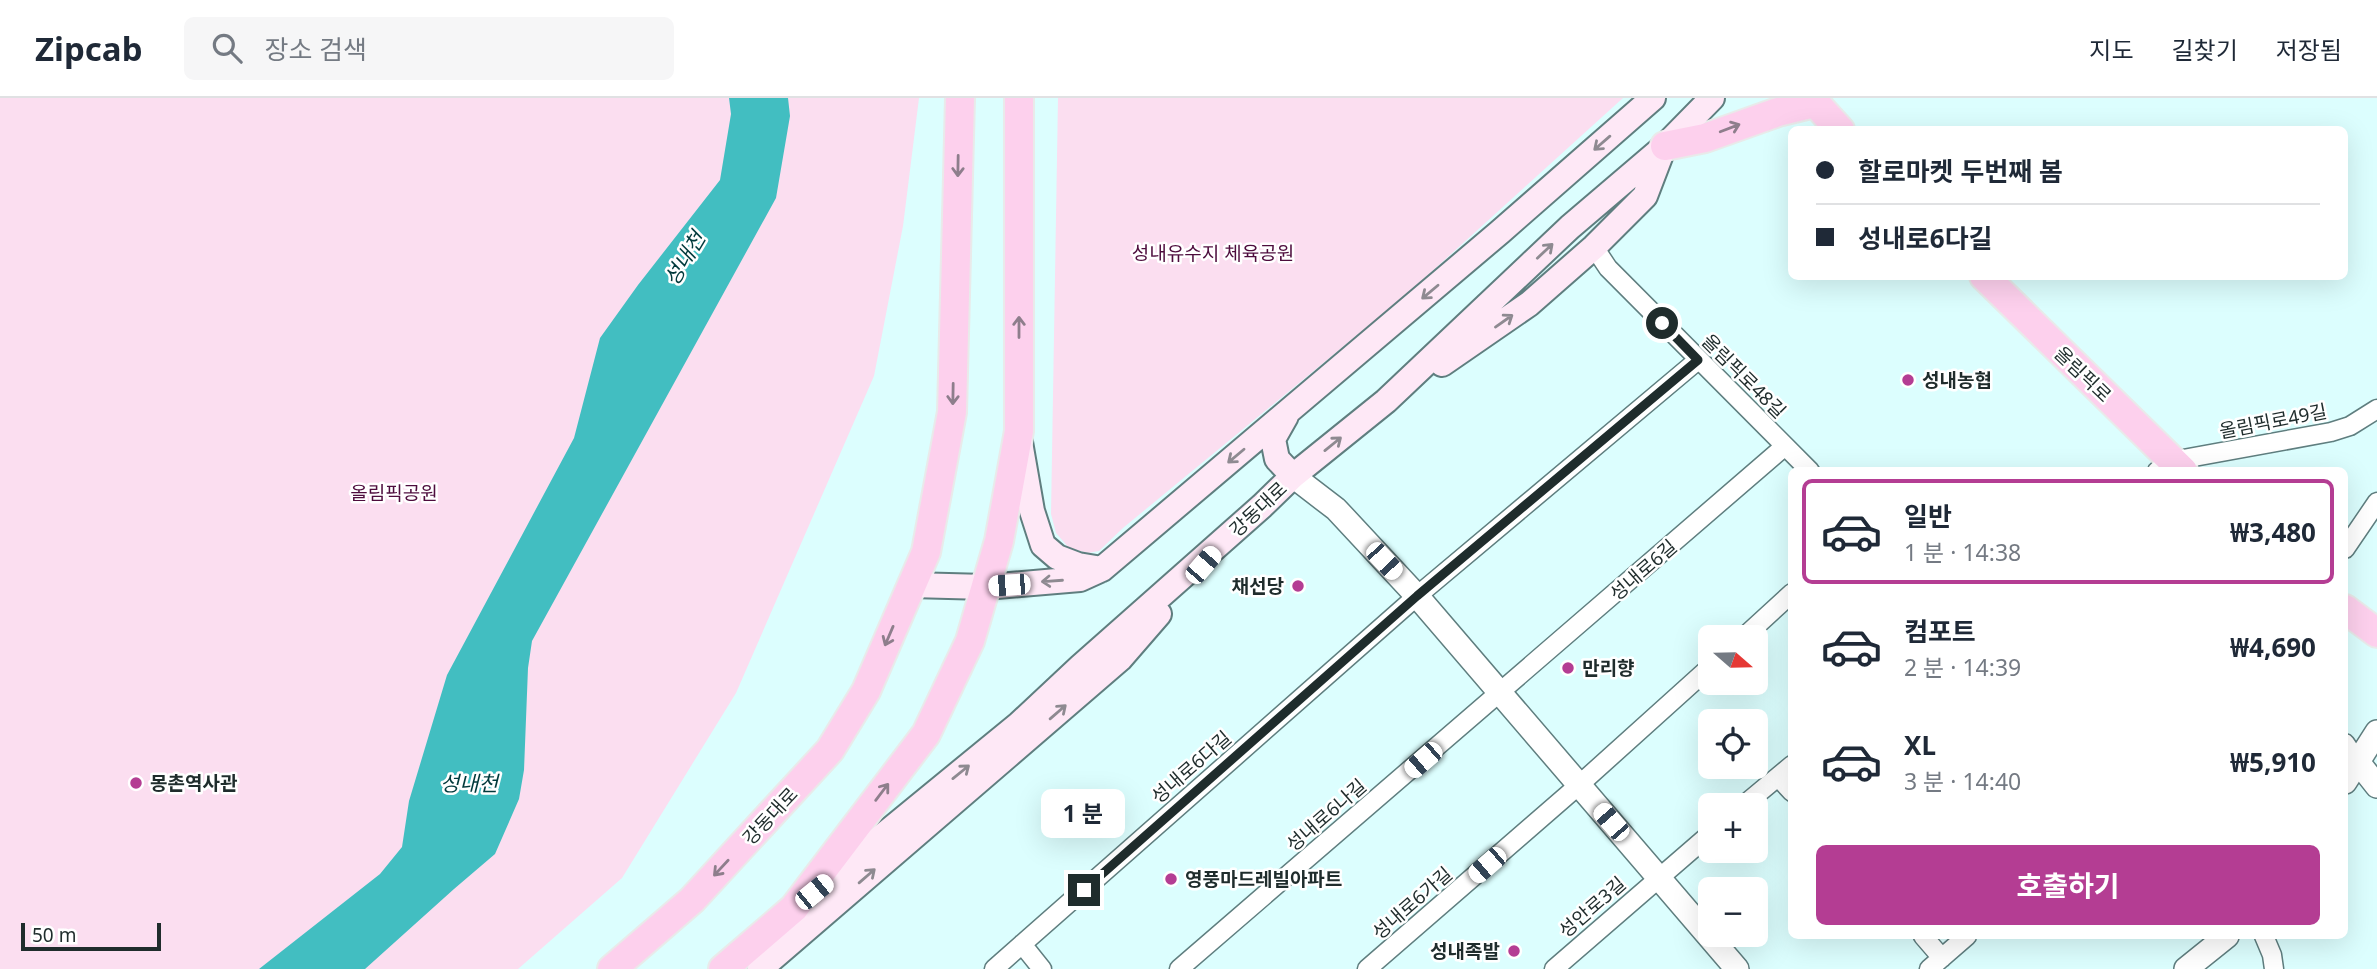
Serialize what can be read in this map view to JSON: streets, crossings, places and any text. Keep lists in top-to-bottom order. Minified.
{"streets":{"main road":["올림픽로","강동대로"],"street":["올림픽로48길","올림픽로49길","성내로6길","성내로6다길","성내로6나길","성내로6가길","성안로3길"]},"crossings":[["올림픽로48길","성내로6길"],["성내로6길","성내로6나길"]],"water":["성내천"],"parks":["성내유수지 체육공원","올림픽공원"],"places":["성내농협","채선당","만리향","몽촌역사관","영풍마드레빌아파트","성내족발"],"scale_bar":"50 m","north":"right","page":{"header":"Zipcab","search":"장소 검색","nav":["지도","길찾기","저장됨"],"banner":["할로마켓 두번째 봄","성내로6다길"],"list":[{"name":"일반","note":"1 분 · 14:38","value":"₩3,480"},{"name":"컴포트","note":"2 분 · 14:39","value":"₩4,690"},{"name":"XL","note":"3 분 · 14:40","value":"₩5,910"}],"map_buttons":["+","−"],"bubble":"1 분","buttons":"호출하기","scale":"50 m"}}
